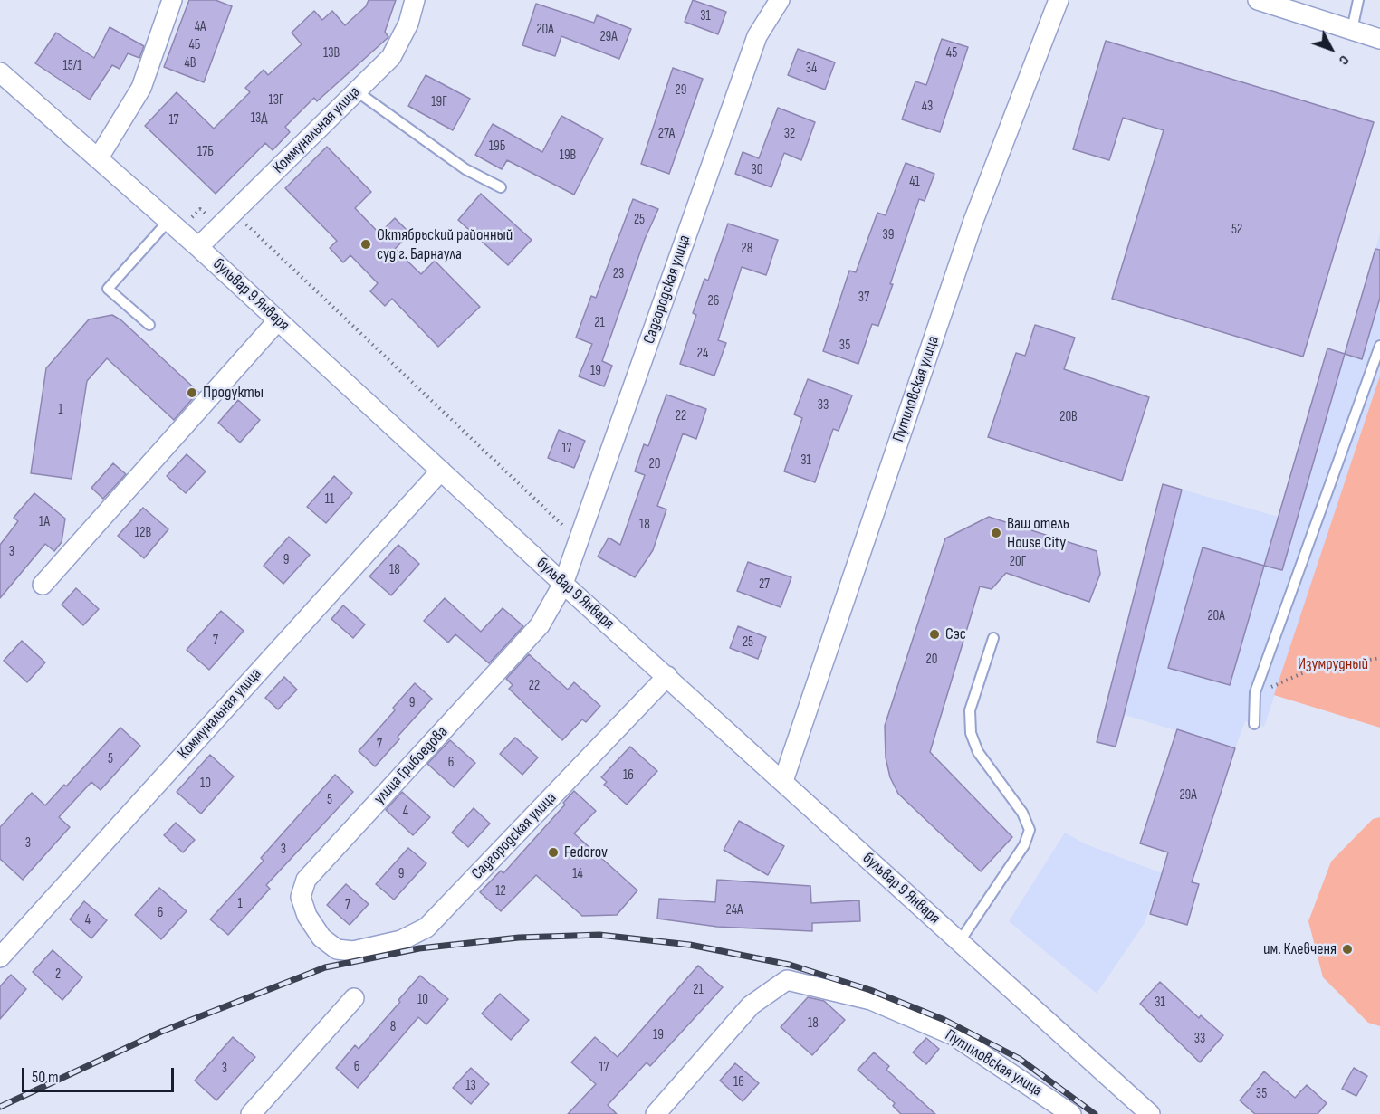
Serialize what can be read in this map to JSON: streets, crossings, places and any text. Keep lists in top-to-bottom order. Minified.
{"streets":{"street":["Коммунальная улица","Садгородская улица","бульвар 9 Января","Путиловская улица","улица Грибоедова"]},"crossings":[["Коммунальная улица","бульвар 9 Января"],["Садгородская улица","бульвар 9 Января"],["Садгородская улица","улица Грибоедова"],["бульвар 9 Января","Путиловская улица"],["бульвар 9 Января","улица Грибоедова"]],"parks":["Изумрудный"],"places":["Октябрьский районный суд г. Барнаула","Продукты","Ваш отель House City","Сэс","Fedorov","им. Клевченя"],"house_numbers":["31","4А","20А","29А","4Б","13В","45","4В","15/1","34","29","13Г","19Г","43","13Д","17","27А","32","19Б","17Б","19В","30","41","25","52","39","28","23","37","26","21","35","24","19","33","1","22","20В","17","31","20","11","1А","18","12В","3","9","20Г","18","27","20А","7","25","20","22","9","7","5","6","16","10","29А","5","4","3","3","9","14","12","1","7","24А","6","4","2","21","10","31","18","8","19","33","6","17","3","16","13","35"],"scale_bar":"50 m","north":"bottom right"}
